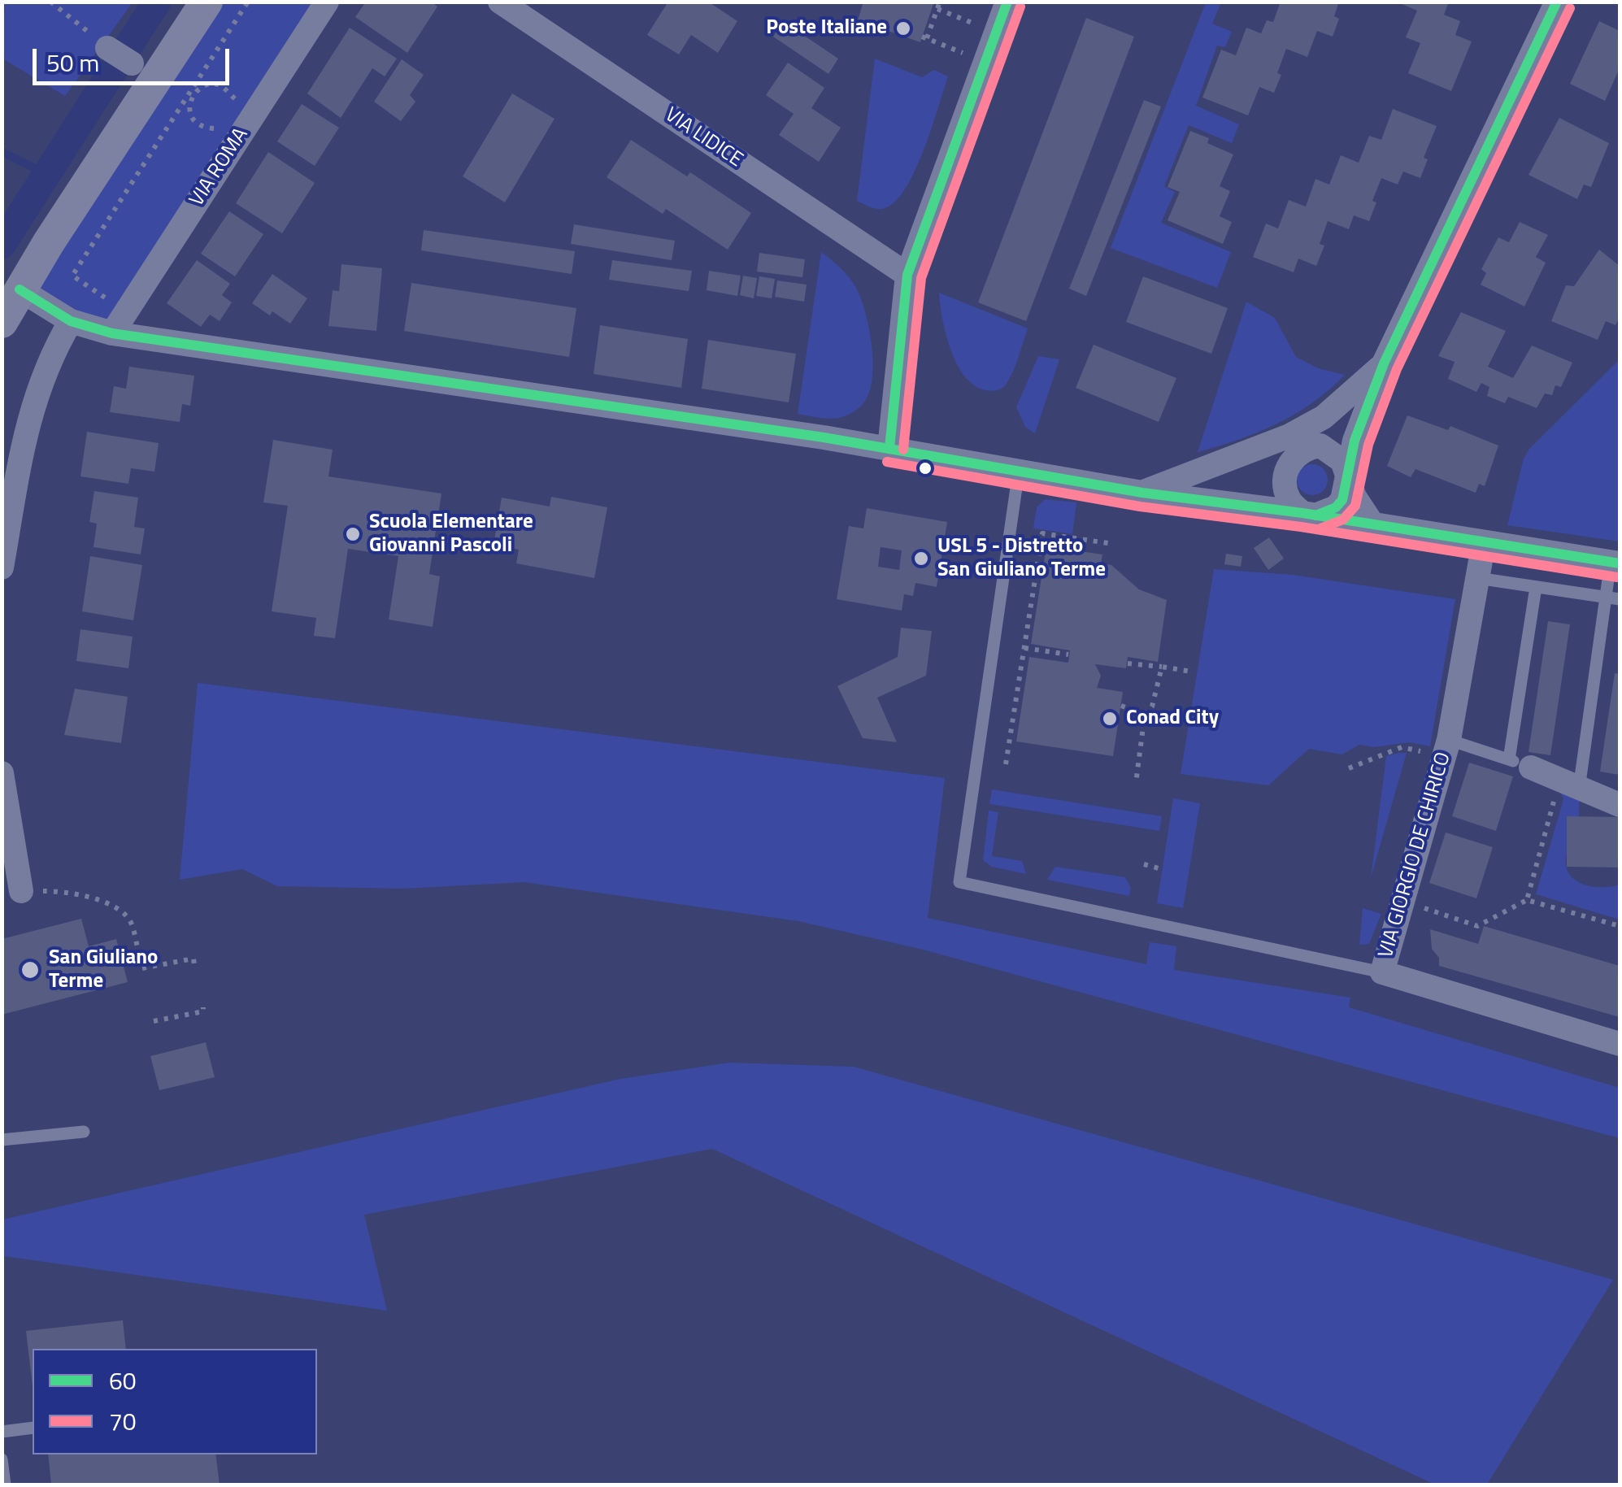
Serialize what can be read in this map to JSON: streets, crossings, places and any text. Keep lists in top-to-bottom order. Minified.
{"streets":{"street":["VIA LIDICE","VIA ROMA","VIA GIORGIO DE CHIRICO"]},"places":["Poste Italiane","Scuola Elementare Giovanni Pascoli","USL 5 - Distretto San Giuliano Terme","Conad City","San Giuliano Terme"],"lines":["transit line 60","transit line 70"],"legend":["60","70"],"scale_bar":"50 m"}
